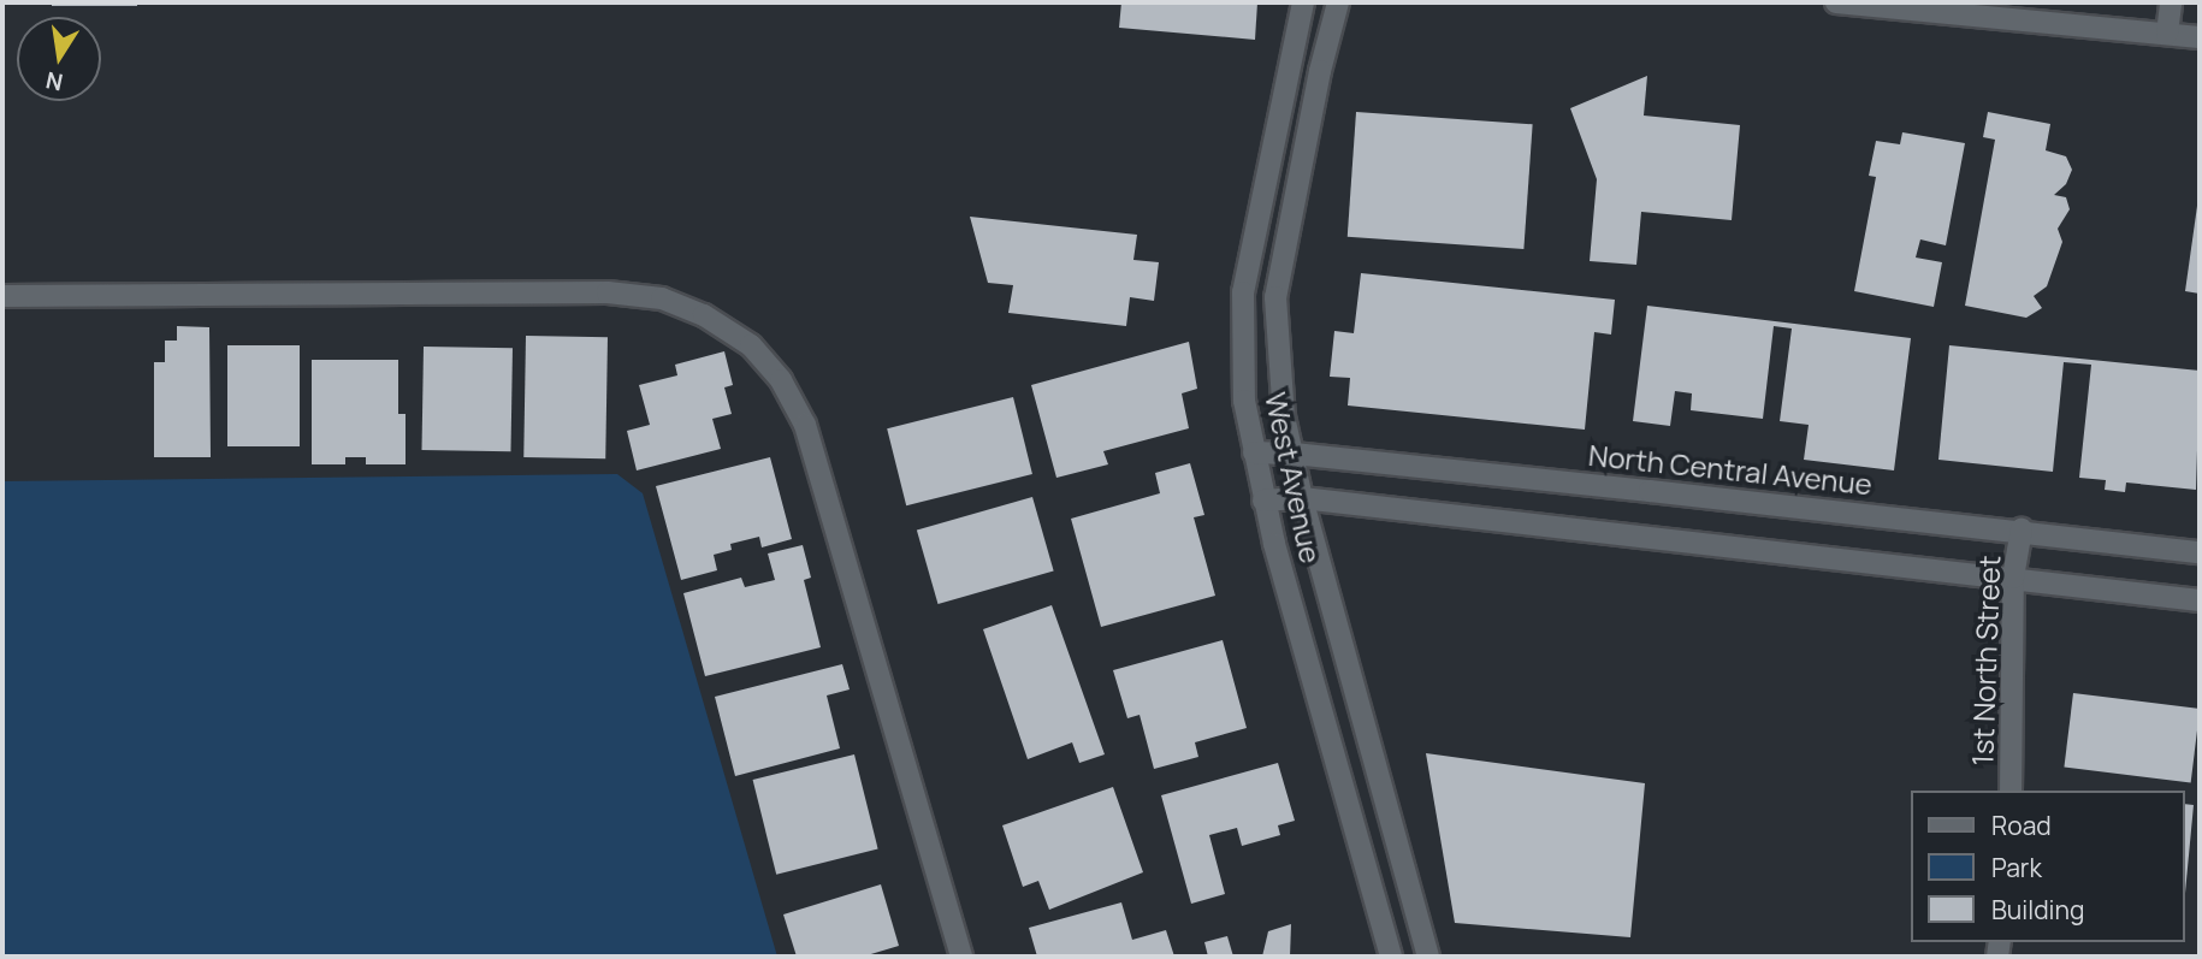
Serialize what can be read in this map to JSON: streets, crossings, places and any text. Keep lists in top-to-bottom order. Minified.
{"streets":{"street":["North Central Avenue","West Avenue","1st North Street"]},"crossings":[["North Central Avenue","West Avenue"],["North Central Avenue","1st North Street"]],"legend":["Road","Park","Building"],"north":"bottom"}
